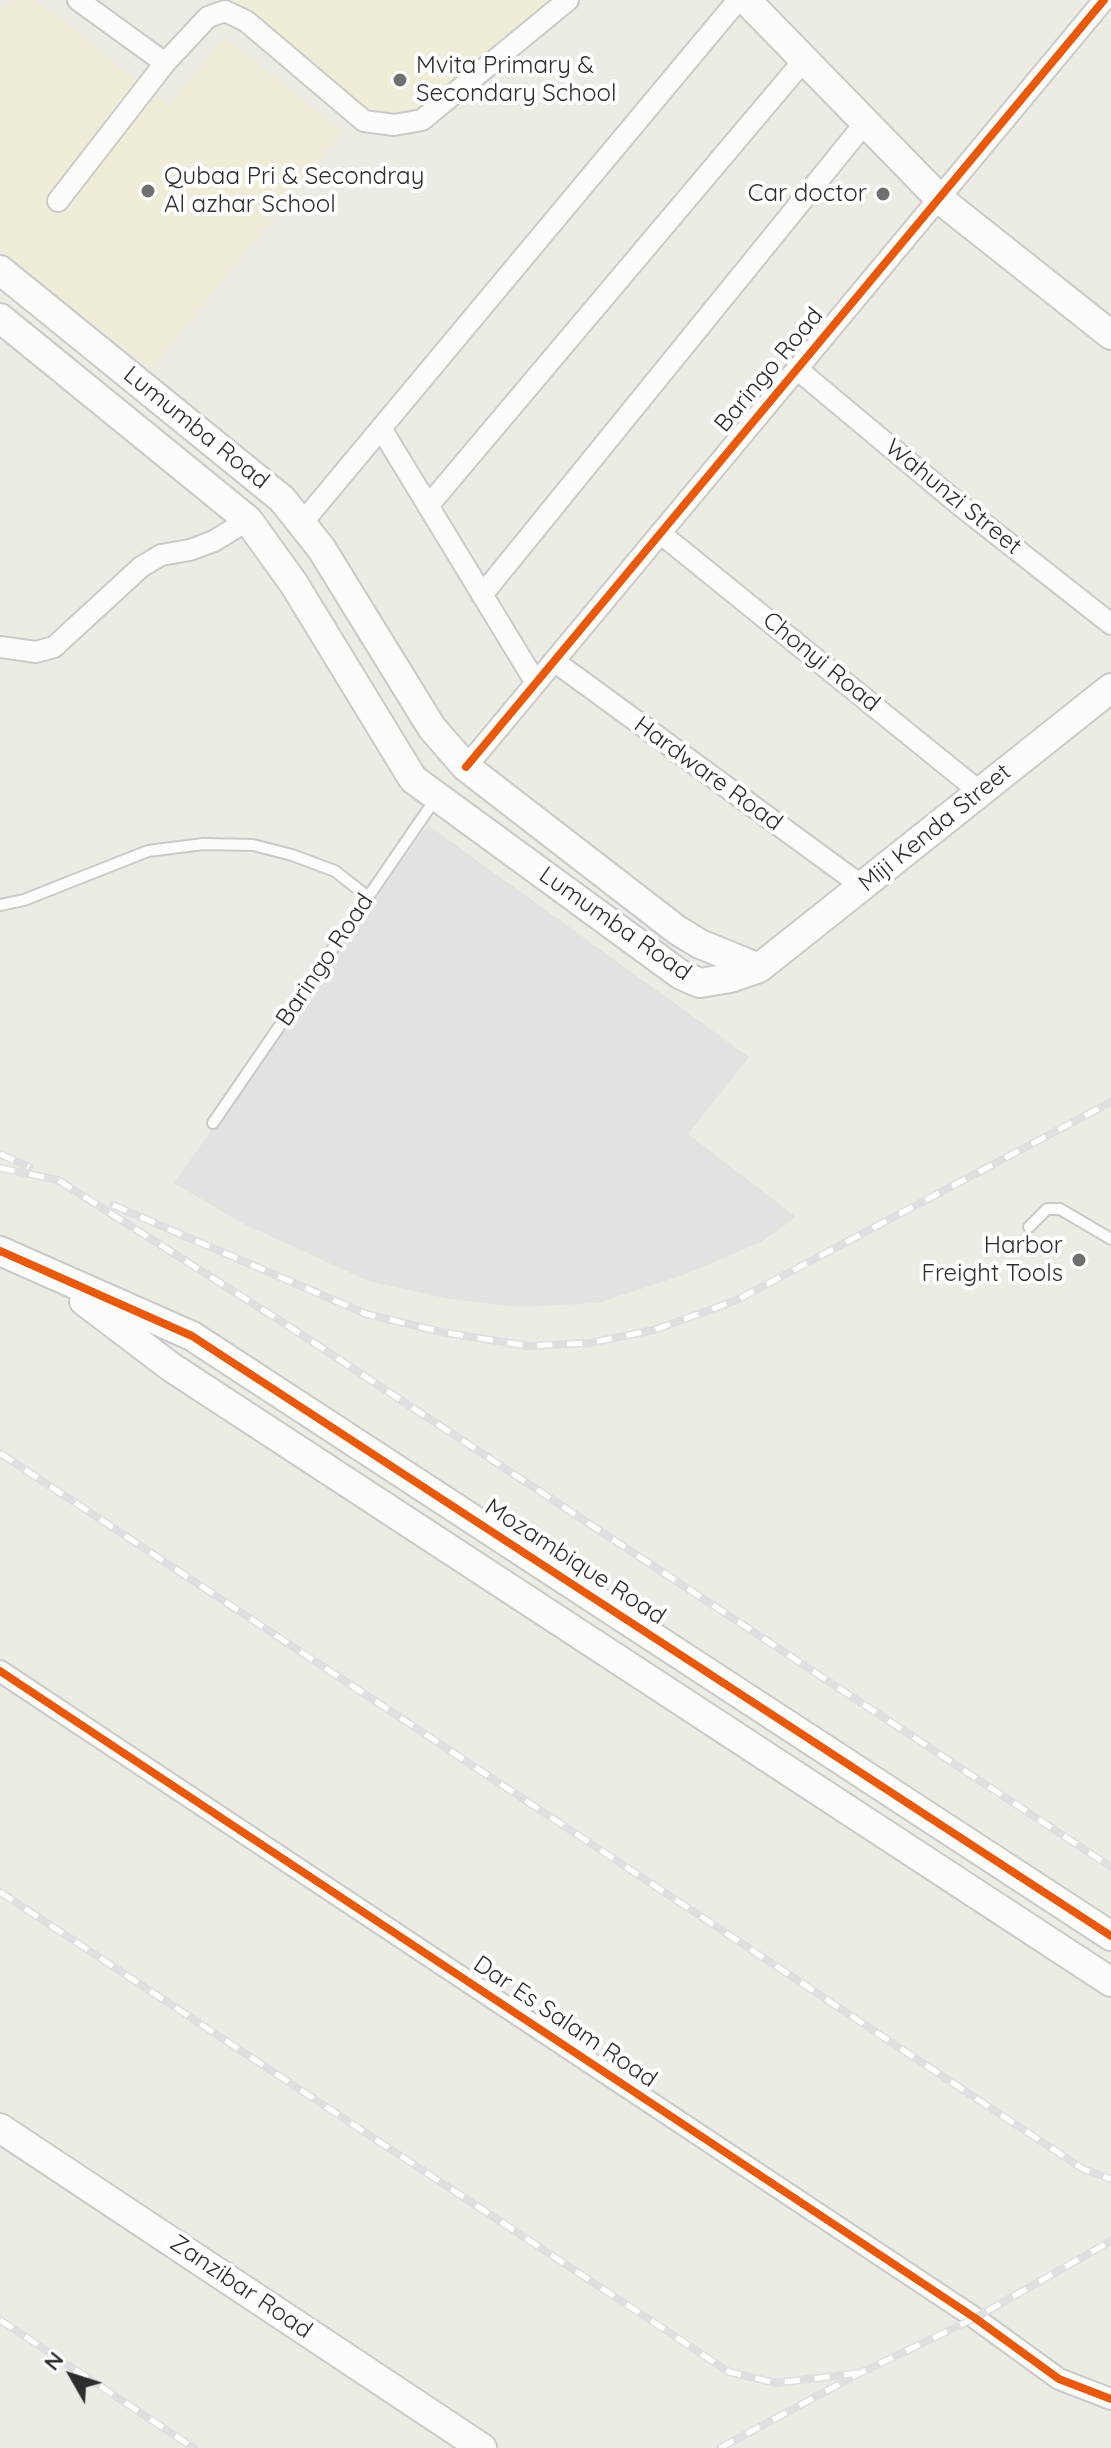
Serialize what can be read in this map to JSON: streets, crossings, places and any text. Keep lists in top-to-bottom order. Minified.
{"streets":{"main road":["Lumumba Road","Miji Kenda Street","Mozambique Road","Zanzibar Road"],"street":["Baringo Road","Wahunzi Street","Chonyi Road","Hardware Road","Dar Es Salam Road"]},"crossings":[["Baringo Road","Lumumba Road"],["Baringo Road","Wahunzi Street"],["Baringo Road","Chonyi Road"],["Baringo Road","Hardware Road"],["Lumumba Road","Miji Kenda Street"],["Chonyi Road","Miji Kenda Street"],["Hardware Road","Miji Kenda Street"]],"places":["Mvita Primary & Secondary School","Qubaa Pri & Secondray Al azhar School","Car doctor","Harbor Freight Tools"],"north":"top left"}
